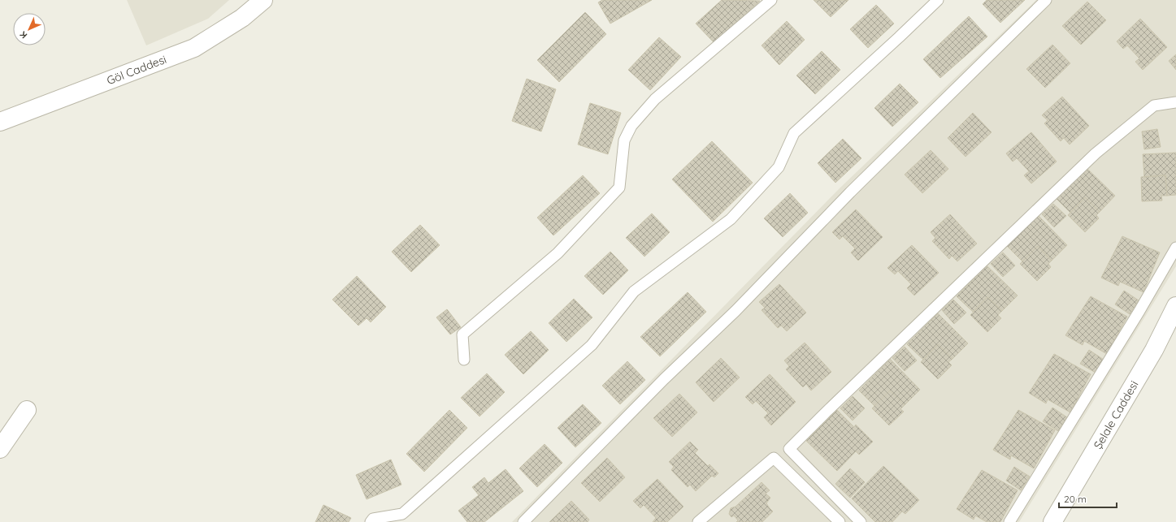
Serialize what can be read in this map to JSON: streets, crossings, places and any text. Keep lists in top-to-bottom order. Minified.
{"streets":{"street":["Göl Caddesi","Şelale Caddesi"]},"scale_bar":"20 m","north":"bottom left"}
